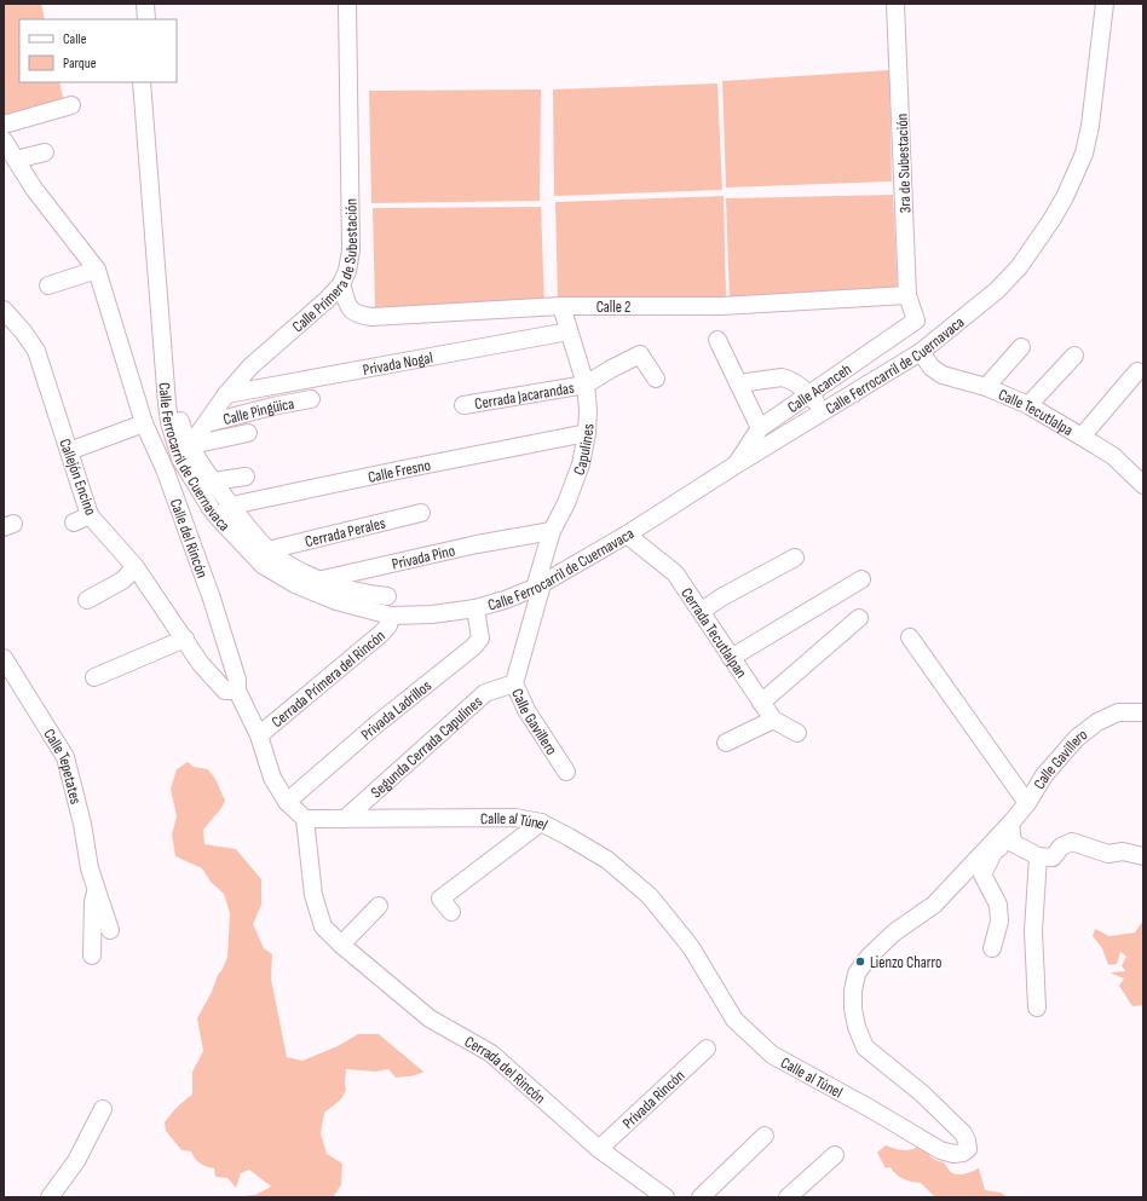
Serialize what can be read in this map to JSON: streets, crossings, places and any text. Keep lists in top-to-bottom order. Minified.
{"streets":{"street":["3ra de Subestación","Calle Primera de Subestación","Calle 2","Privada Nogal","Calle Ferrocarril de Cuernavaca","Calle Acanceh","Cerrada Jacarandas","Calle Pingüica","Calle Tecutlalpa","Capulines","Calle Fresno","Callejón Encino","Cerrada Perales","Calle del Rincón","Privada Pino","Cerrada Tecutlalpan","Cerrada Primera del Rincón","Privada Ladrillos","Calle Gavillero","Segunda Cerrada Capulines","Calle Tepetates","Calle al Túnel","Cerrada del Rincón","Privada Rincón"]},"crossings":[["3ra de Subestación","Calle 2"],["3ra de Subestación","Calle Acanceh"],["Calle Primera de Subestación","Calle 2"],["Calle Primera de Subestación","Privada Nogal"],["Calle Primera de Subestación","Calle Ferrocarril de Cuernavaca"],["Calle Primera de Subestación","Calle Pingüica"],["Calle Primera de Subestación","Calle del Rincón"],["Calle 2","Capulines"],["Privada Nogal","Capulines"],["Calle Ferrocarril de Cuernavaca","Calle Acanceh"],["Calle Ferrocarril de Cuernavaca","Calle Tecutlalpa"],["Calle Ferrocarril de Cuernavaca","Capulines"],["Calle Ferrocarril de Cuernavaca","Calle Fresno"],["Calle Ferrocarril de Cuernavaca","Cerrada Perales"],["Calle Ferrocarril de Cuernavaca","Privada Pino"],["Calle Ferrocarril de Cuernavaca","Cerrada Tecutlalpan"],["Calle Ferrocarril de Cuernavaca","Cerrada Primera del Rincón"],["Calle Ferrocarril de Cuernavaca","Privada Ladrillos"],["Calle Ferrocarril de Cuernavaca","Calle Gavillero"],["Cerrada Jacarandas","Capulines"],["Capulines","Calle Fresno"],["Capulines","Privada Pino"],["Capulines","Calle Gavillero"],["Callejón Encino","Calle del Rincón"],["Calle del Rincón","Cerrada Primera del Rincón"],["Calle del Rincón","Privada Ladrillos"],["Calle del Rincón","Calle al Túnel"],["Calle Gavillero","Segunda Cerrada Capulines"],["Calle Gavillero","Calle al Túnel"],["Segunda Cerrada Capulines","Calle al Túnel"],["Cerrada del Rincón","Privada Rincón"]],"places":["Lienzo Charro"],"legend":["Calle","Parque"]}
